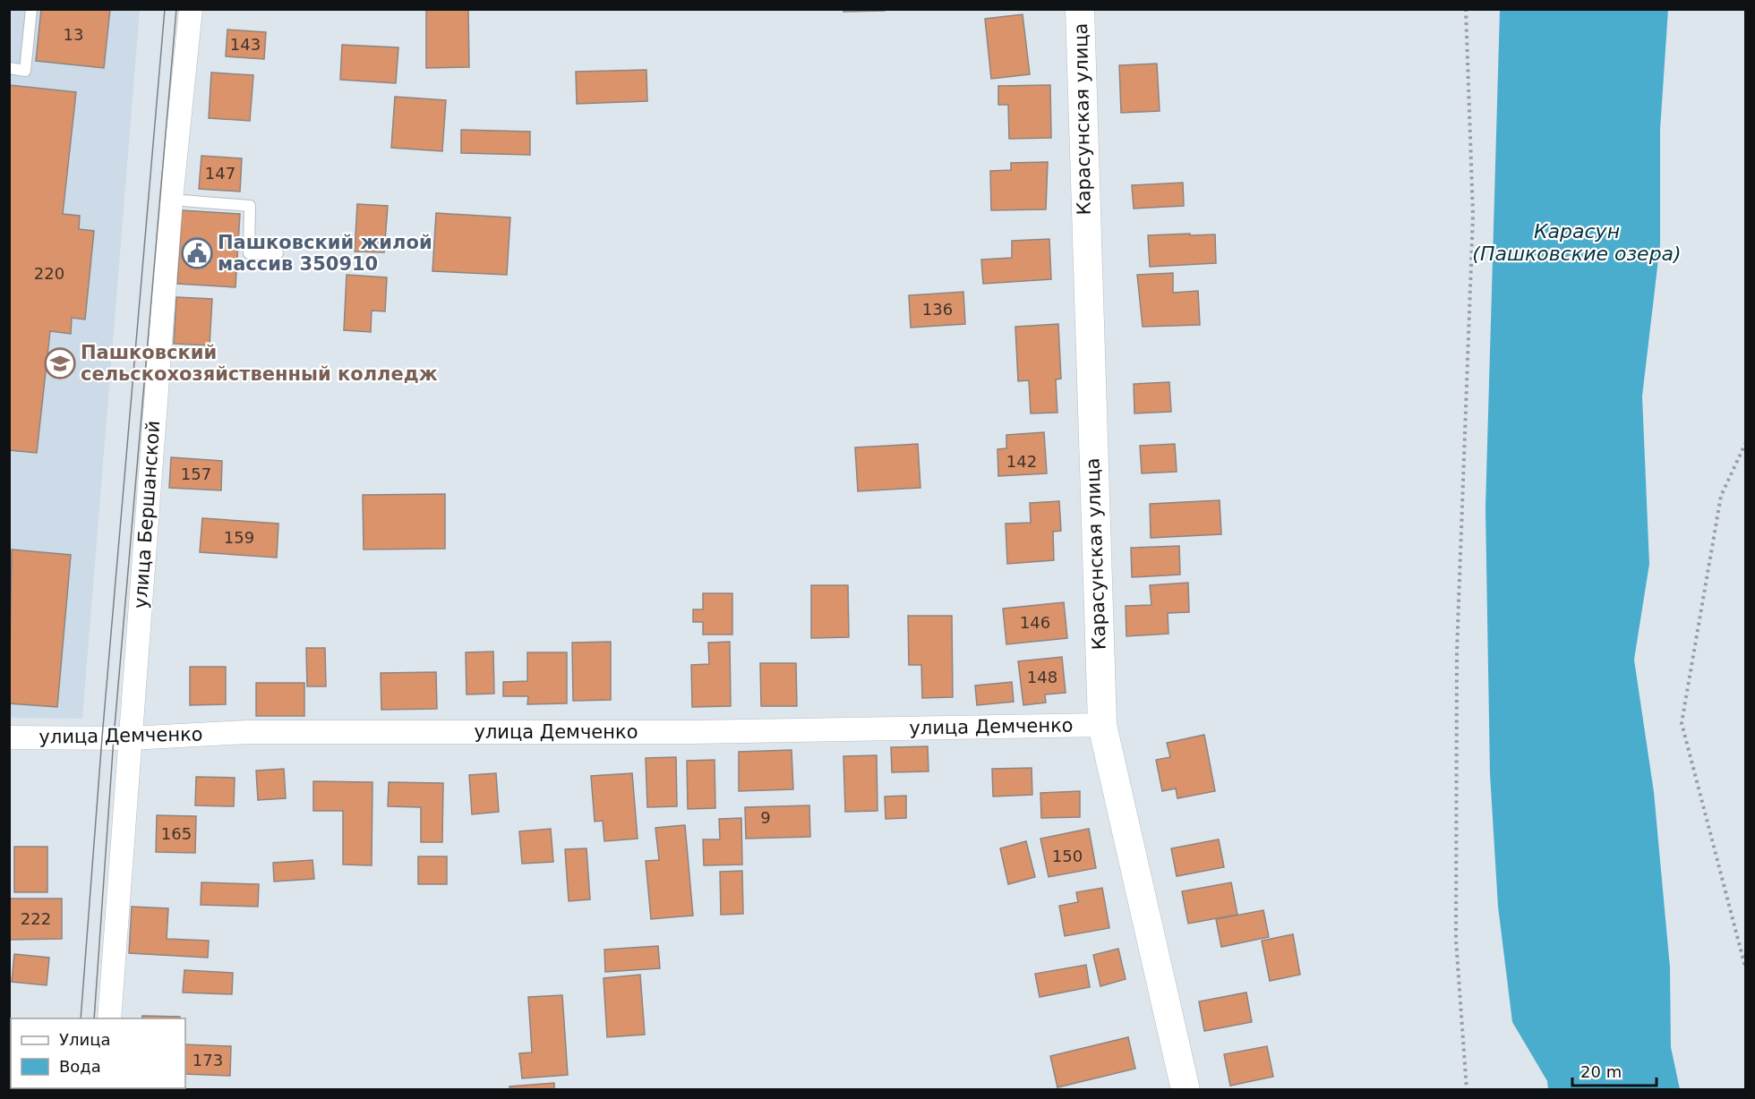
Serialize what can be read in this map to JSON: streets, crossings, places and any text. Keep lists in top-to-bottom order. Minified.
{"streets":{"street":["Карасунская улица","улица Бершанской","улица Демченко"]},"crossings":[["Карасунская улица","улица Демченко"],["улица Бершанской","улица Демченко"]],"water":["Карасун (Пашковские озера)"],"places":{"public building":["Пашковский жилой массив 350910"],"school or university":["Пашковский сельскохозяйственный колледж"]},"house_numbers":["13","143","147","220","136","142","157","159","146","148","9","165","150","222","173"],"legend":["Улица","Вода"],"scale_bar":"20 m"}
